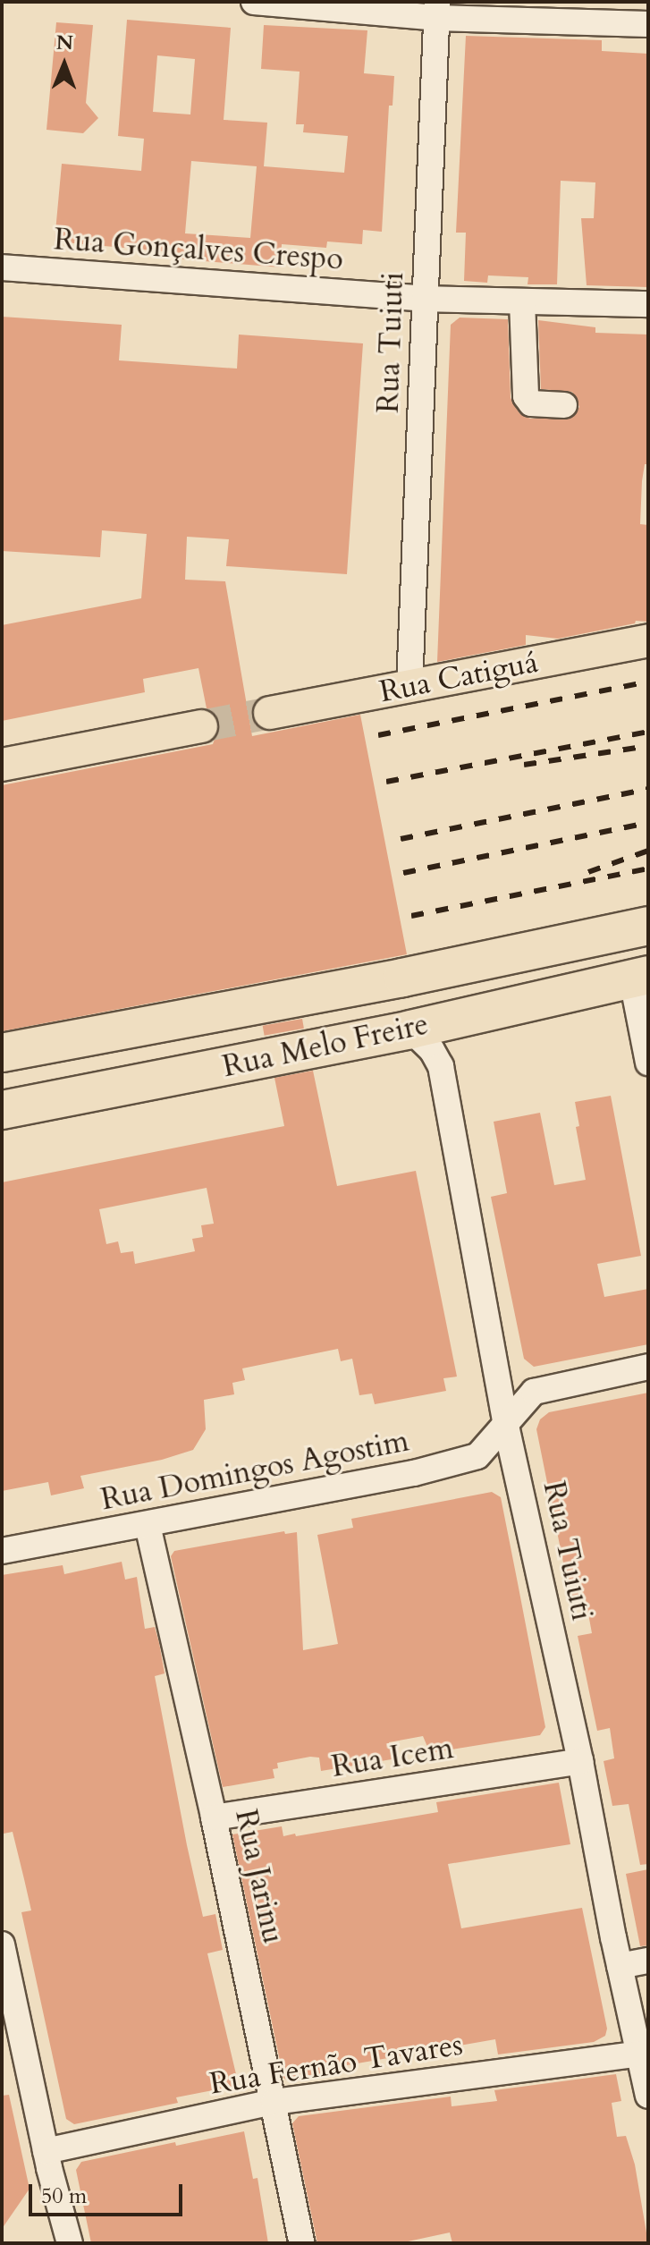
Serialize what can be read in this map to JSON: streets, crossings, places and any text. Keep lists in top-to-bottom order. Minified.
{"streets":{"highway":["Rua Melo Freire"],"main road":["Rua Catiguá"],"street":["Rua Gonçalves Crespo","Rua Tuiuti","Rua Domingos Agostim","Rua Icem","Rua Jarinu","Rua Fernão Tavares"]},"crossings":[["Rua Gonçalves Crespo","Rua Tuiuti"],["Rua Tuiuti","Rua Catiguá"],["Rua Tuiuti","Rua Melo Freire"],["Rua Tuiuti","Rua Domingos Agostim"],["Rua Tuiuti","Rua Icem"],["Rua Tuiuti","Rua Fernão Tavares"],["Rua Domingos Agostim","Rua Jarinu"],["Rua Icem","Rua Jarinu"],["Rua Jarinu","Rua Fernão Tavares"]],"scale_bar":"50 m","north":"top"}
